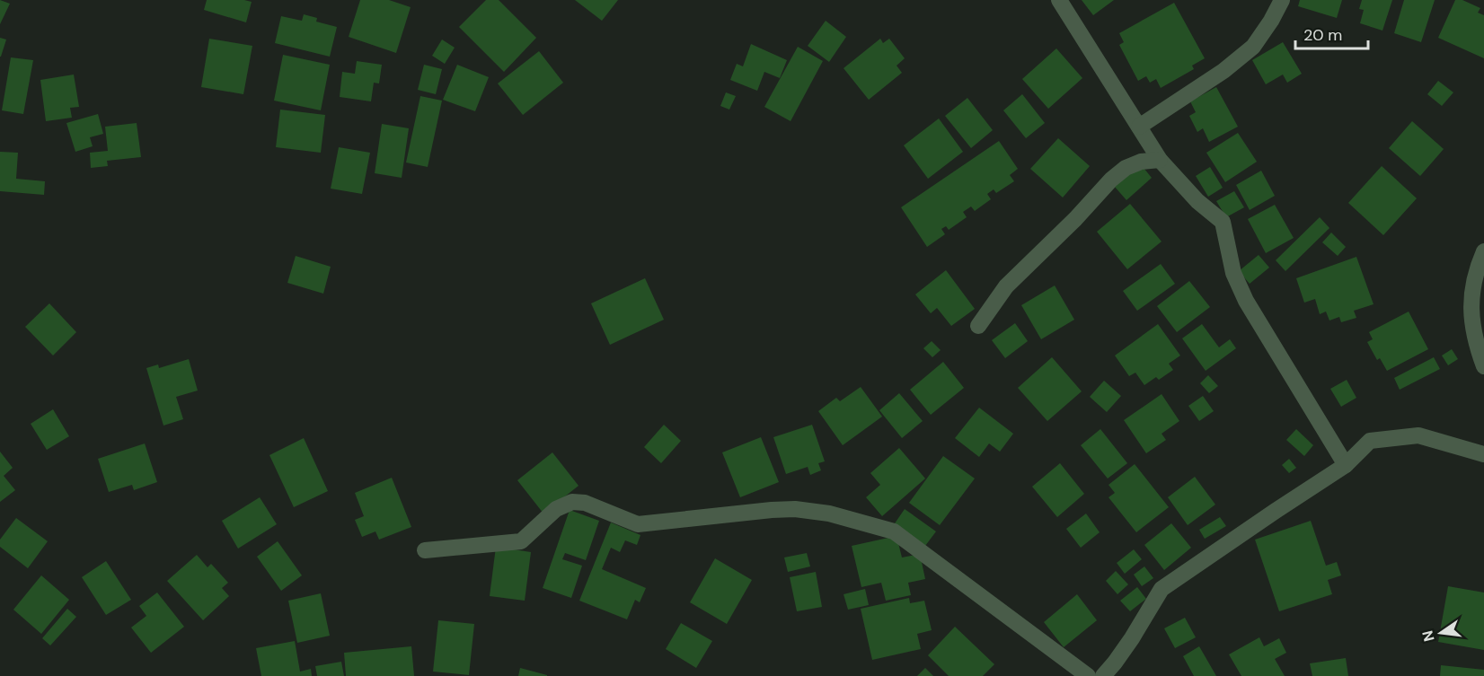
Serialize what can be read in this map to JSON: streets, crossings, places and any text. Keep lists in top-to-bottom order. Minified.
{"scale_bar":"20 m","north":"left"}
